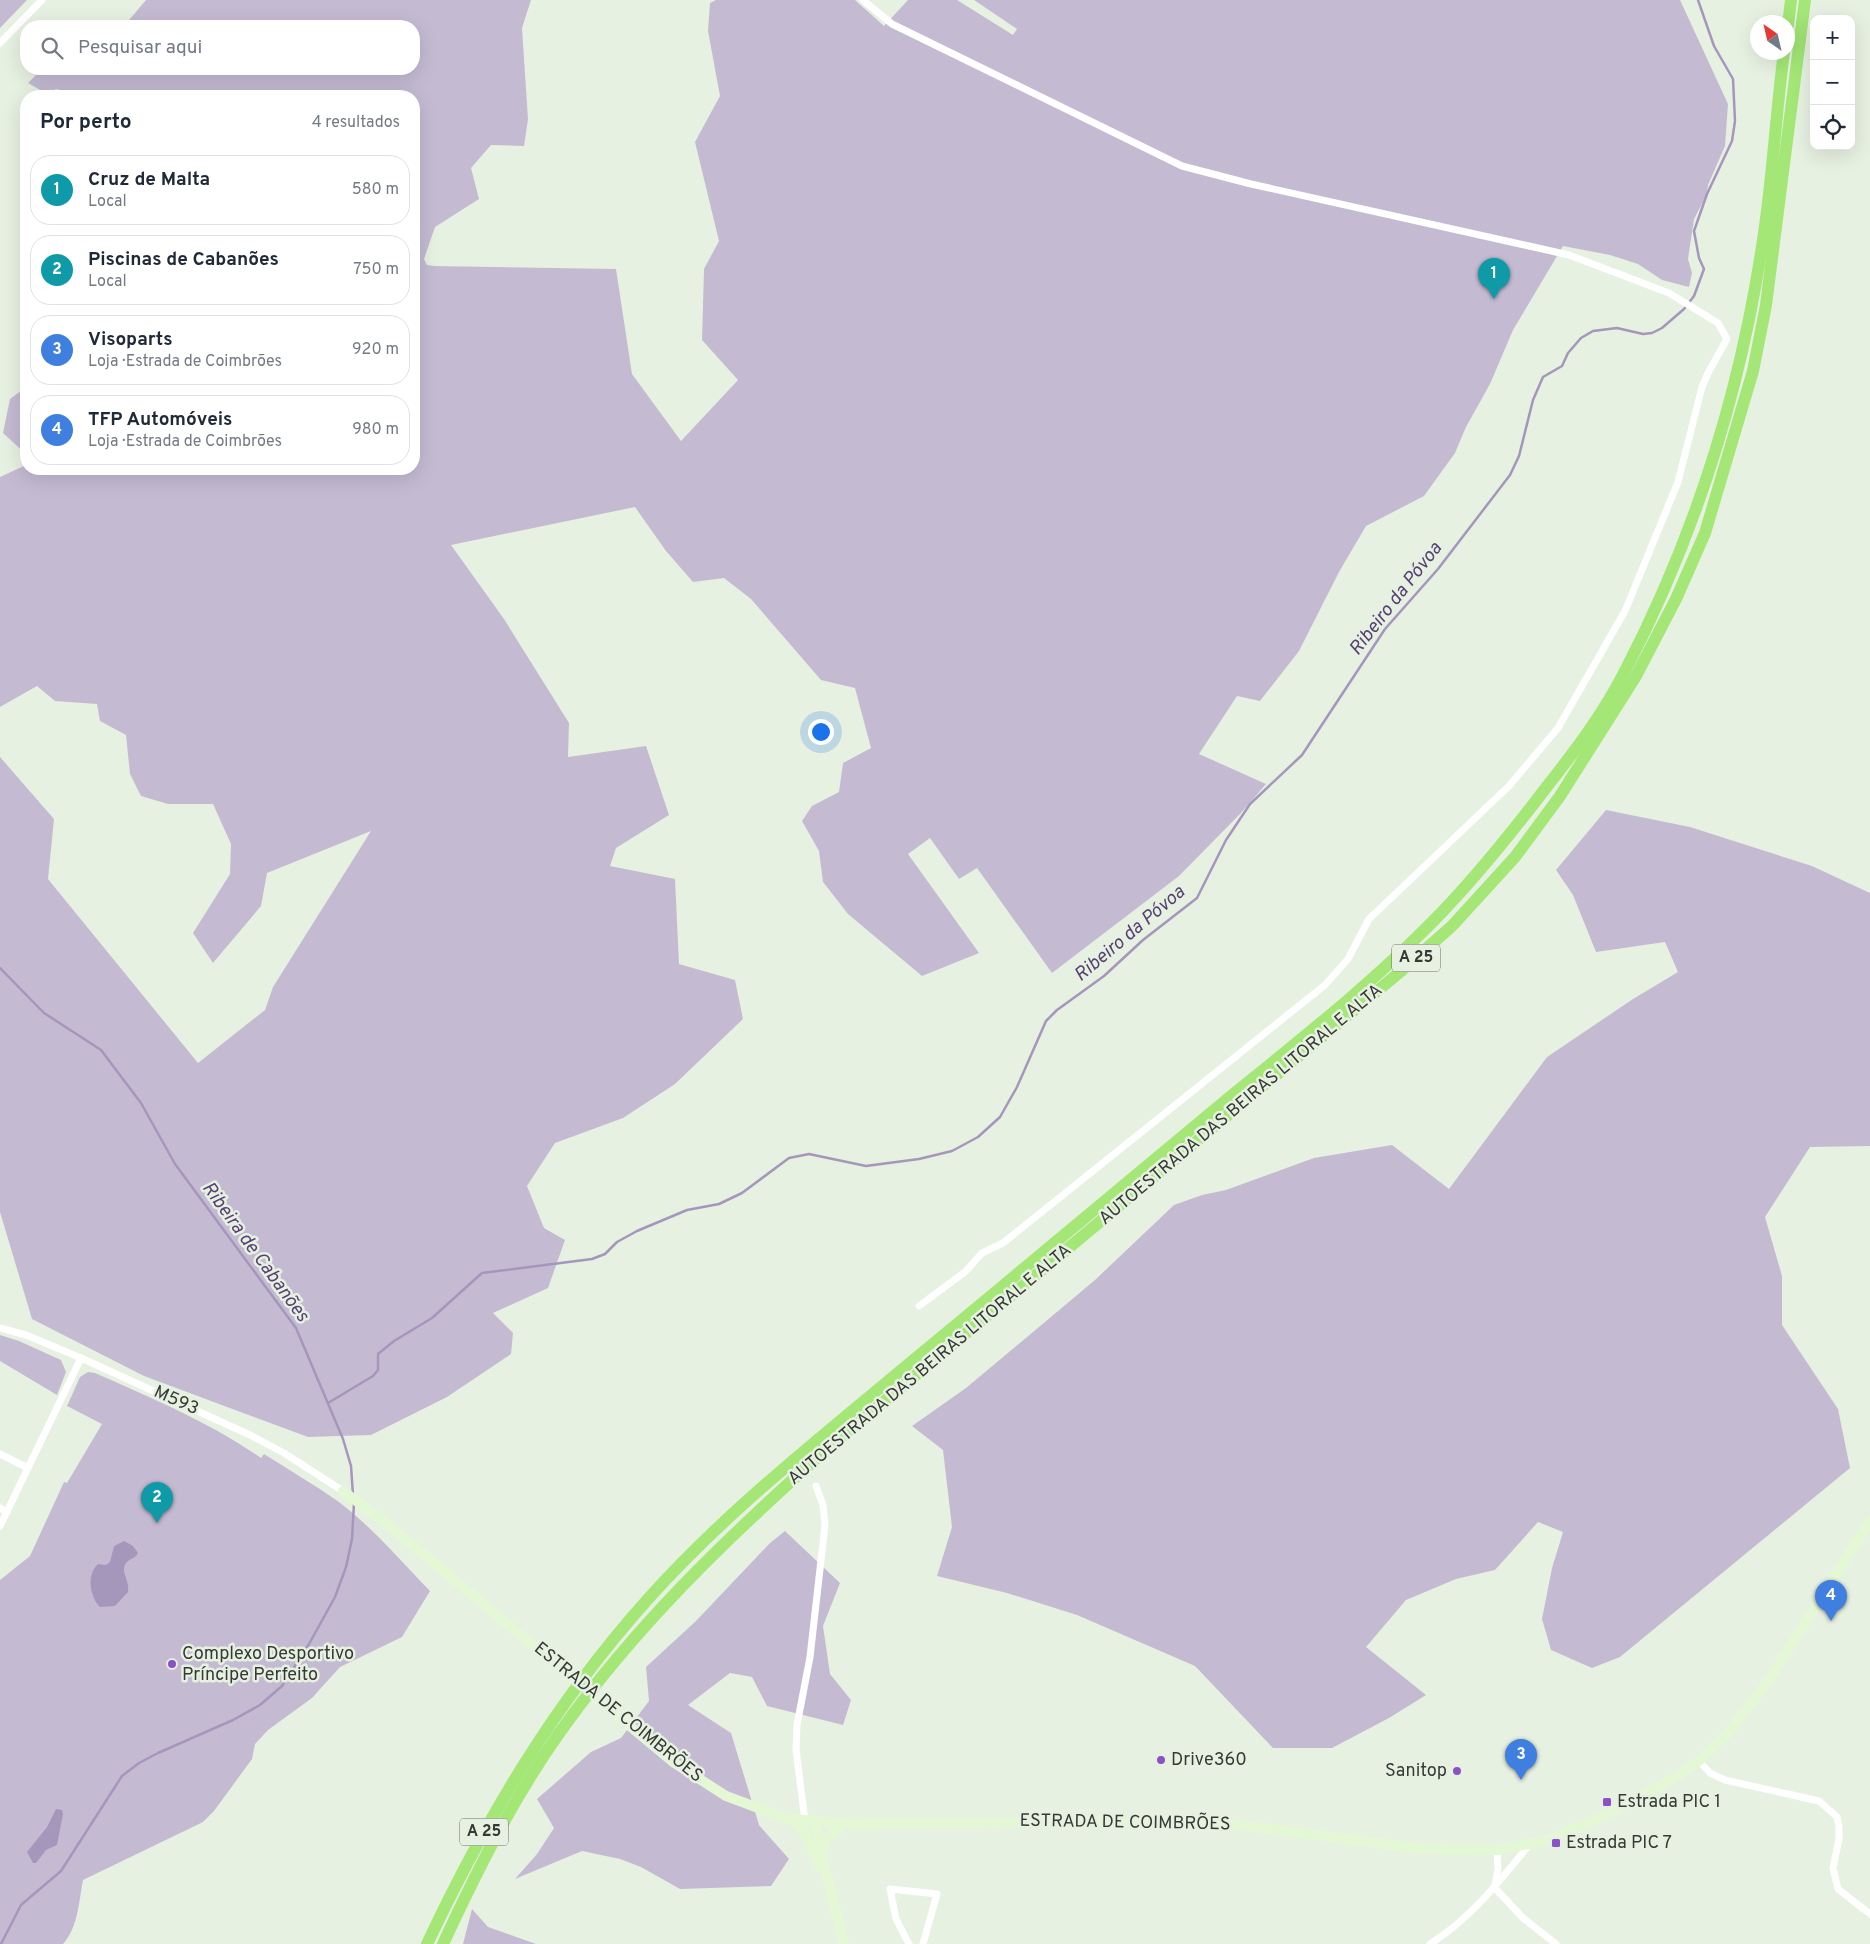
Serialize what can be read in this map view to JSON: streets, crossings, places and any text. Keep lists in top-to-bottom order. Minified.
{"streets":{"highway":["A 25","AUTOESTRADA DAS BEIRAS LITORAL E ALTA"],"street":["M593","ESTRADA DE COIMBRÕES"]},"crossings":[["M593","ESTRADA DE COIMBRÕES"]],"water":["Ribeiro da Póvoa","Ribeira de Cabanões"],"places":{"other":["Complexo Desportivo Príncipe Perfeito","Drive360","Sanitop"],"transit":["Estrada PIC 1","Estrada PIC 7"]},"north":"top left","page":{"map_buttons":["+","−"],"search":"Pesquisar aqui","heading":["Por perto","4 resultados"],"list":[{"mark":"1","name":"Cruz de Malta","note":"Local","value":"580 m"},{"mark":"2","name":"Piscinas de Cabanões","note":"Local","value":"750 m"},{"mark":"3","name":"Visoparts","note":"Loja · Estrada de Coimbrões","value":"920 m"},{"mark":"4","name":"TFP Automóveis","note":"Loja · Estrada de Coimbrões","value":"980 m"}],"pins":["1","2","4","3"]}}
